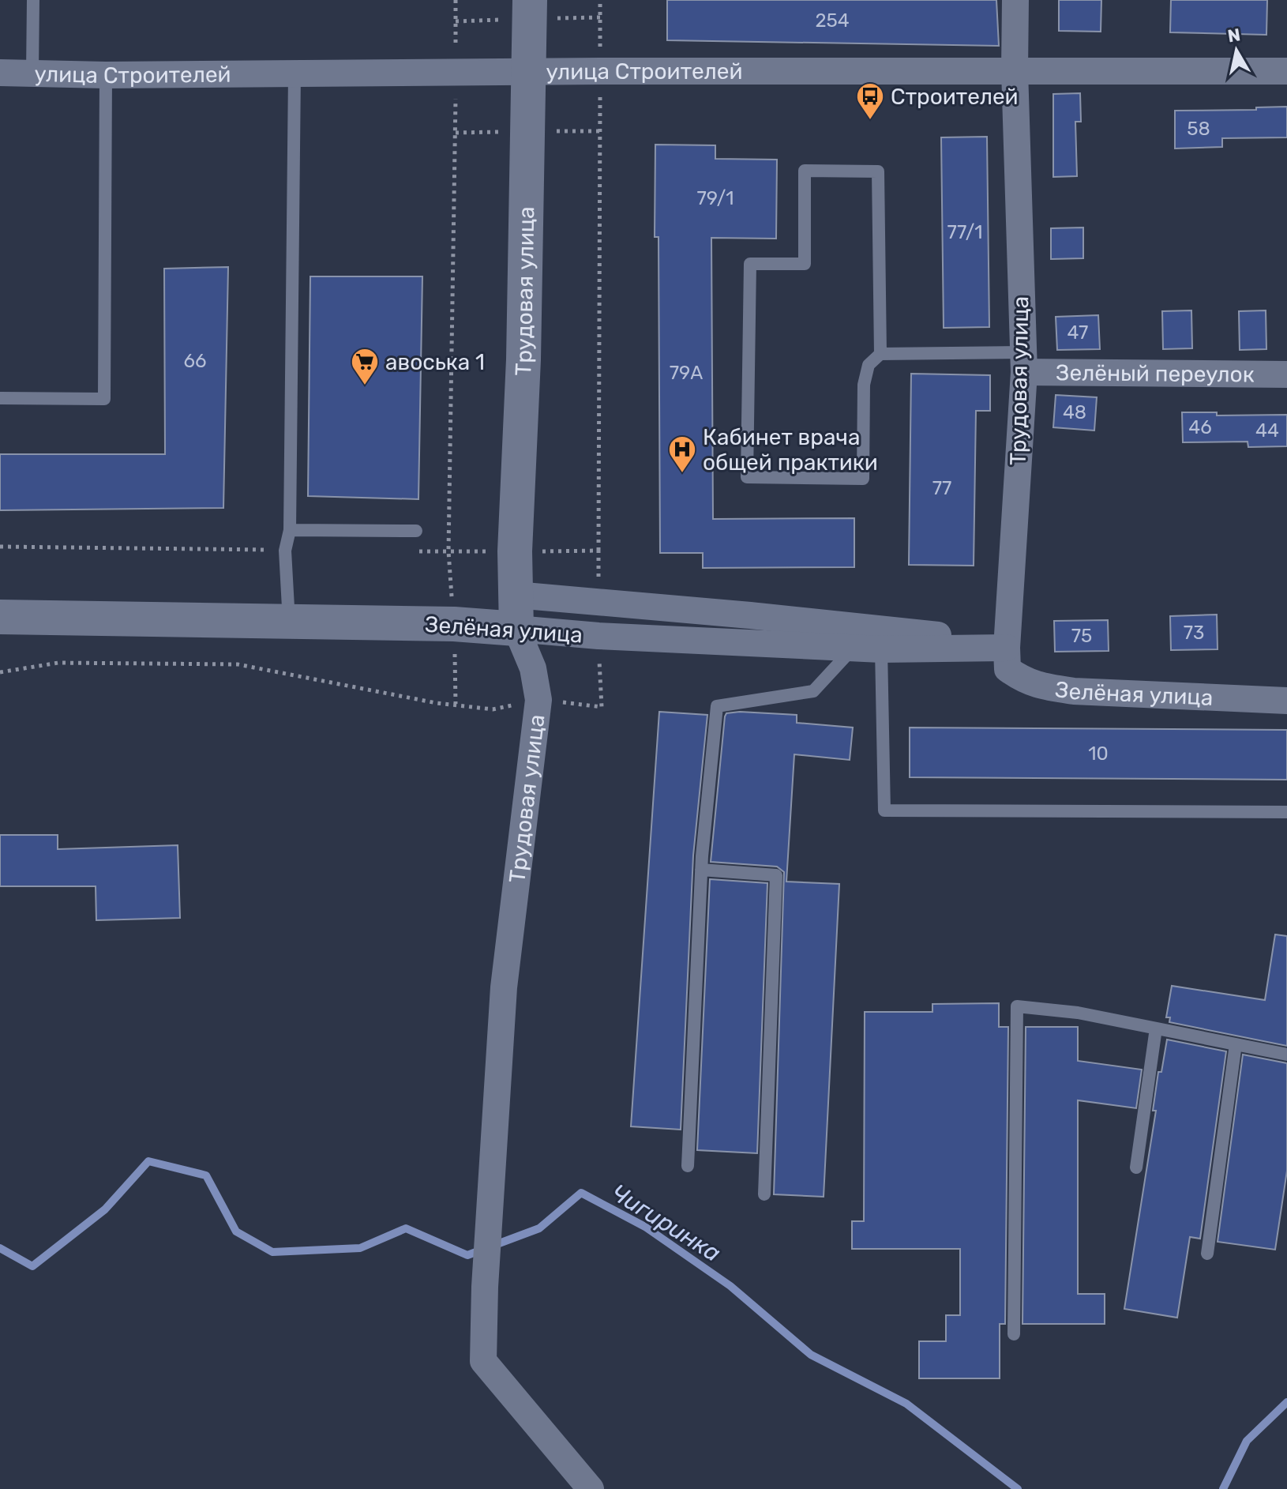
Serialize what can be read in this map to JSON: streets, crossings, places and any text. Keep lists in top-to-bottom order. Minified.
{"streets":{"street":["улица Строителей","Трудовая улица","Зелёный переулок","Зелёная улица"]},"crossings":[["улица Строителей","Трудовая улица"],["Трудовая улица","Зелёный переулок"],["Трудовая улица","Зелёная улица"]],"water":["Чигиринка"],"places":{"bus stop":["Строителей"],"supermarket":["авоська 1"],"hospital":["Кабинет врача общей практики"]},"house_numbers":["254","58","79/1","77/1","47","66","79А","48","46","44","77","73","75","10"],"north":"top"}
